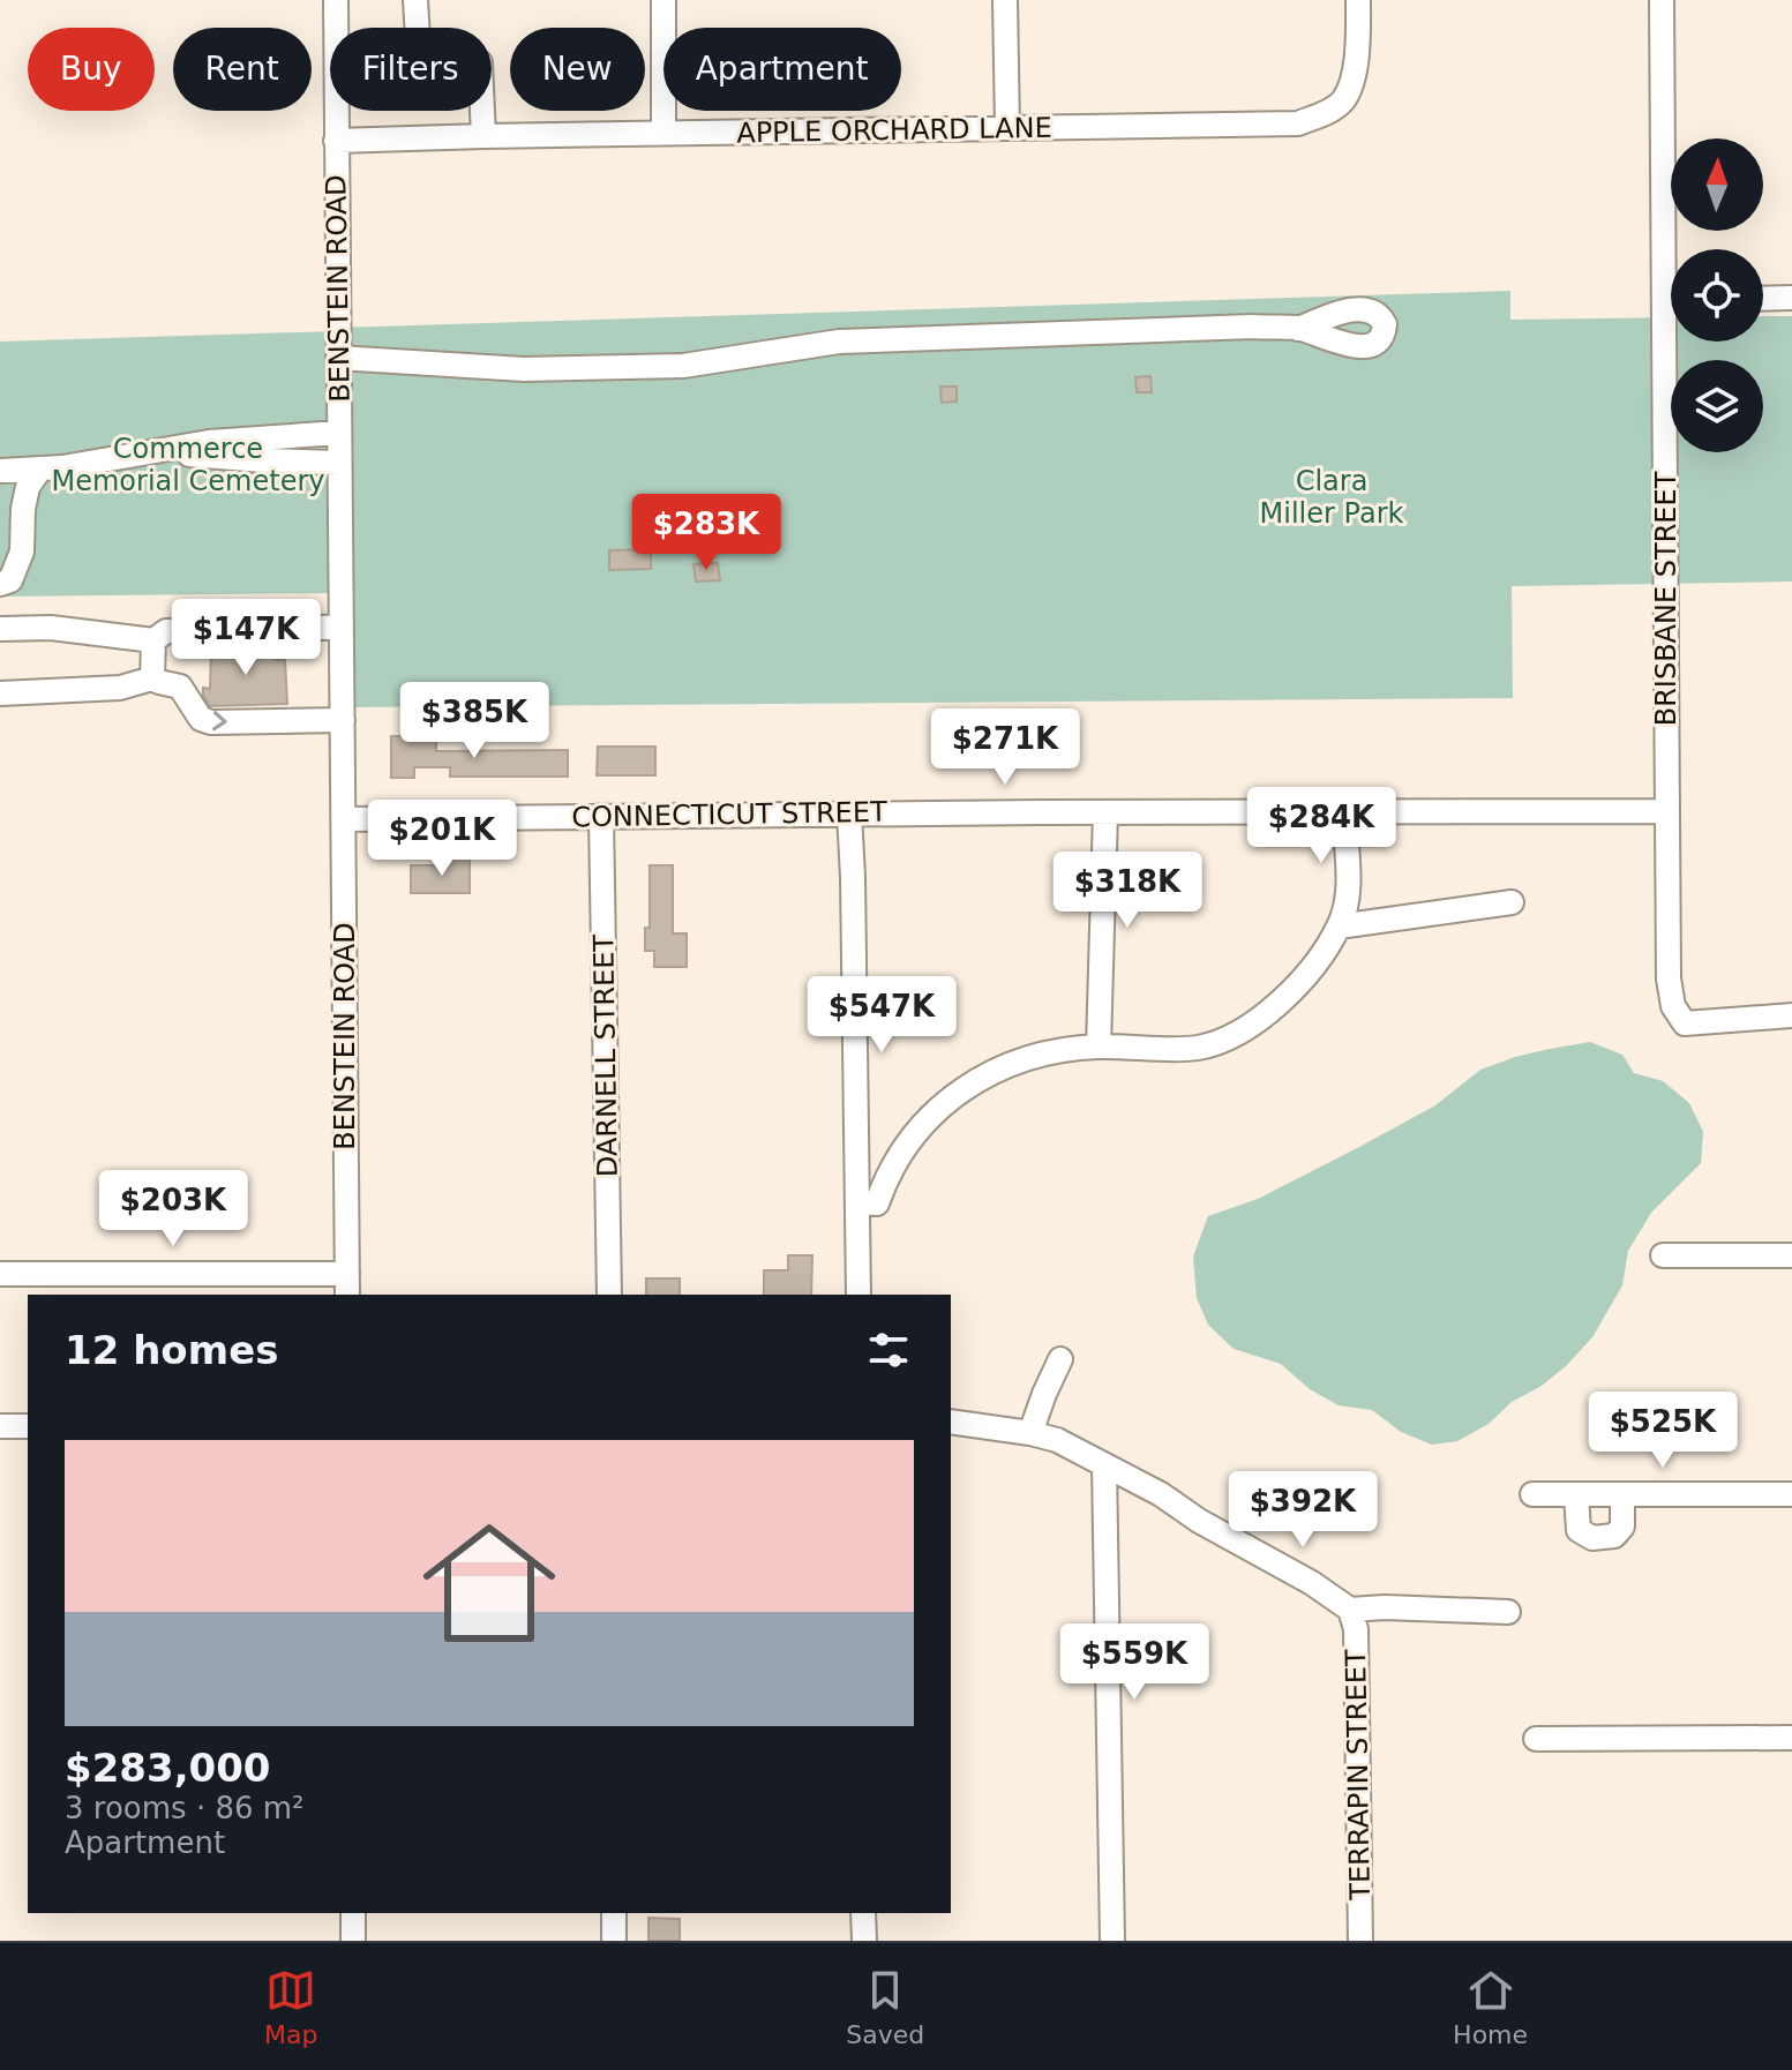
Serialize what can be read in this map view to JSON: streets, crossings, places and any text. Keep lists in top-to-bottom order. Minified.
{"streets":{"street":["APPLE ORCHARD LANE","BENSTEIN ROAD","BRISBANE STREET","CONNECTICUT STREET","DARNELL STREET","TERRAPIN STREET"]},"crossings":[["APPLE ORCHARD LANE","BENSTEIN ROAD"],["BENSTEIN ROAD","CONNECTICUT STREET"],["BRISBANE STREET","CONNECTICUT STREET"],["CONNECTICUT STREET","DARNELL STREET"]],"parks":["Commerce Memorial Cemetery","Clara Miller Park"],"north":"top","page":{"chip":["Buy","Rent","Filters","New","Apartment"],"price":["$283K","$147K","$385K","$271K","$284K","$201K","$318K","$547K","$203K","$525K","$392K","$559K"],"heading":"12 homes","list":[{"name":"$283,000","note":"3 rooms · 86 m² · Apartment"}],"tabs":["Map","Saved","Home"]}}
